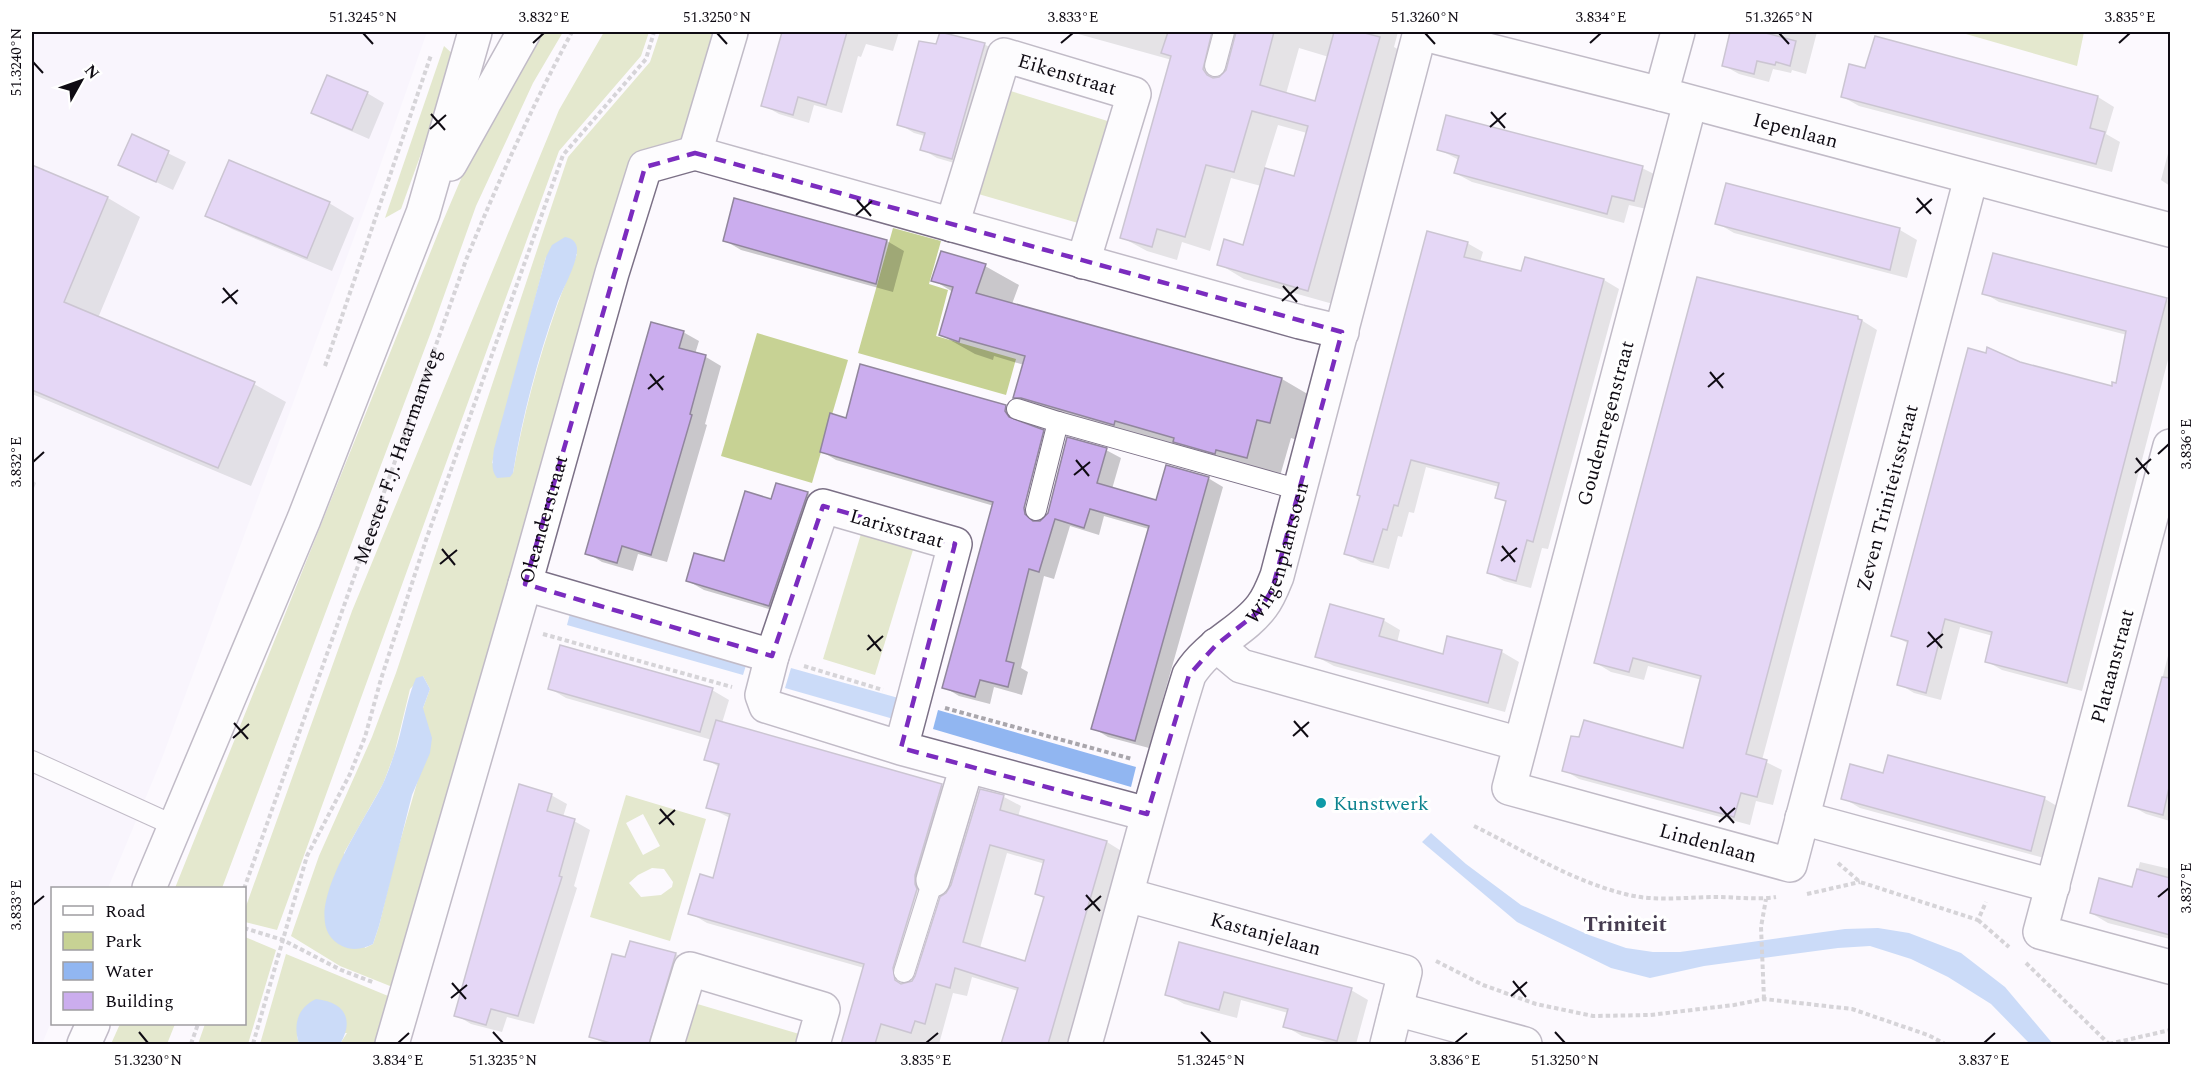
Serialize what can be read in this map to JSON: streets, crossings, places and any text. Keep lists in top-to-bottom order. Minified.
{"streets":{"street":["Eikenstraat","Iepenlaan","Goudenregenstraat","Zeven Triniteitsstraat","Oleanderstraat","Larixstraat","Wilgenplantsoen","Plataanstraat","Lindenlaan","Kastanjelaan"],"path":["Meester F.J. Haarmanweg"]},"crossings":[["Iepenlaan","Goudenregenstraat"],["Iepenlaan","Zeven Triniteitsstraat"],["Iepenlaan","Wilgenplantsoen"],["Goudenregenstraat","Lindenlaan"],["Zeven Triniteitsstraat","Lindenlaan"],["Wilgenplantsoen","Kastanjelaan"]],"districts":["Triniteit"],"places":["Kunstwerk"],"legend":["Road","Park","Water","Building"],"north":"top right","coordinates":["51.3245°N","3.832°E","51.3250°N","3.833°E","51.3260°N","3.834°E","51.3265°N","3.835°E","51.3240°N","3.836°E","3.837°E","51.3230°N","51.3235°N"]}
